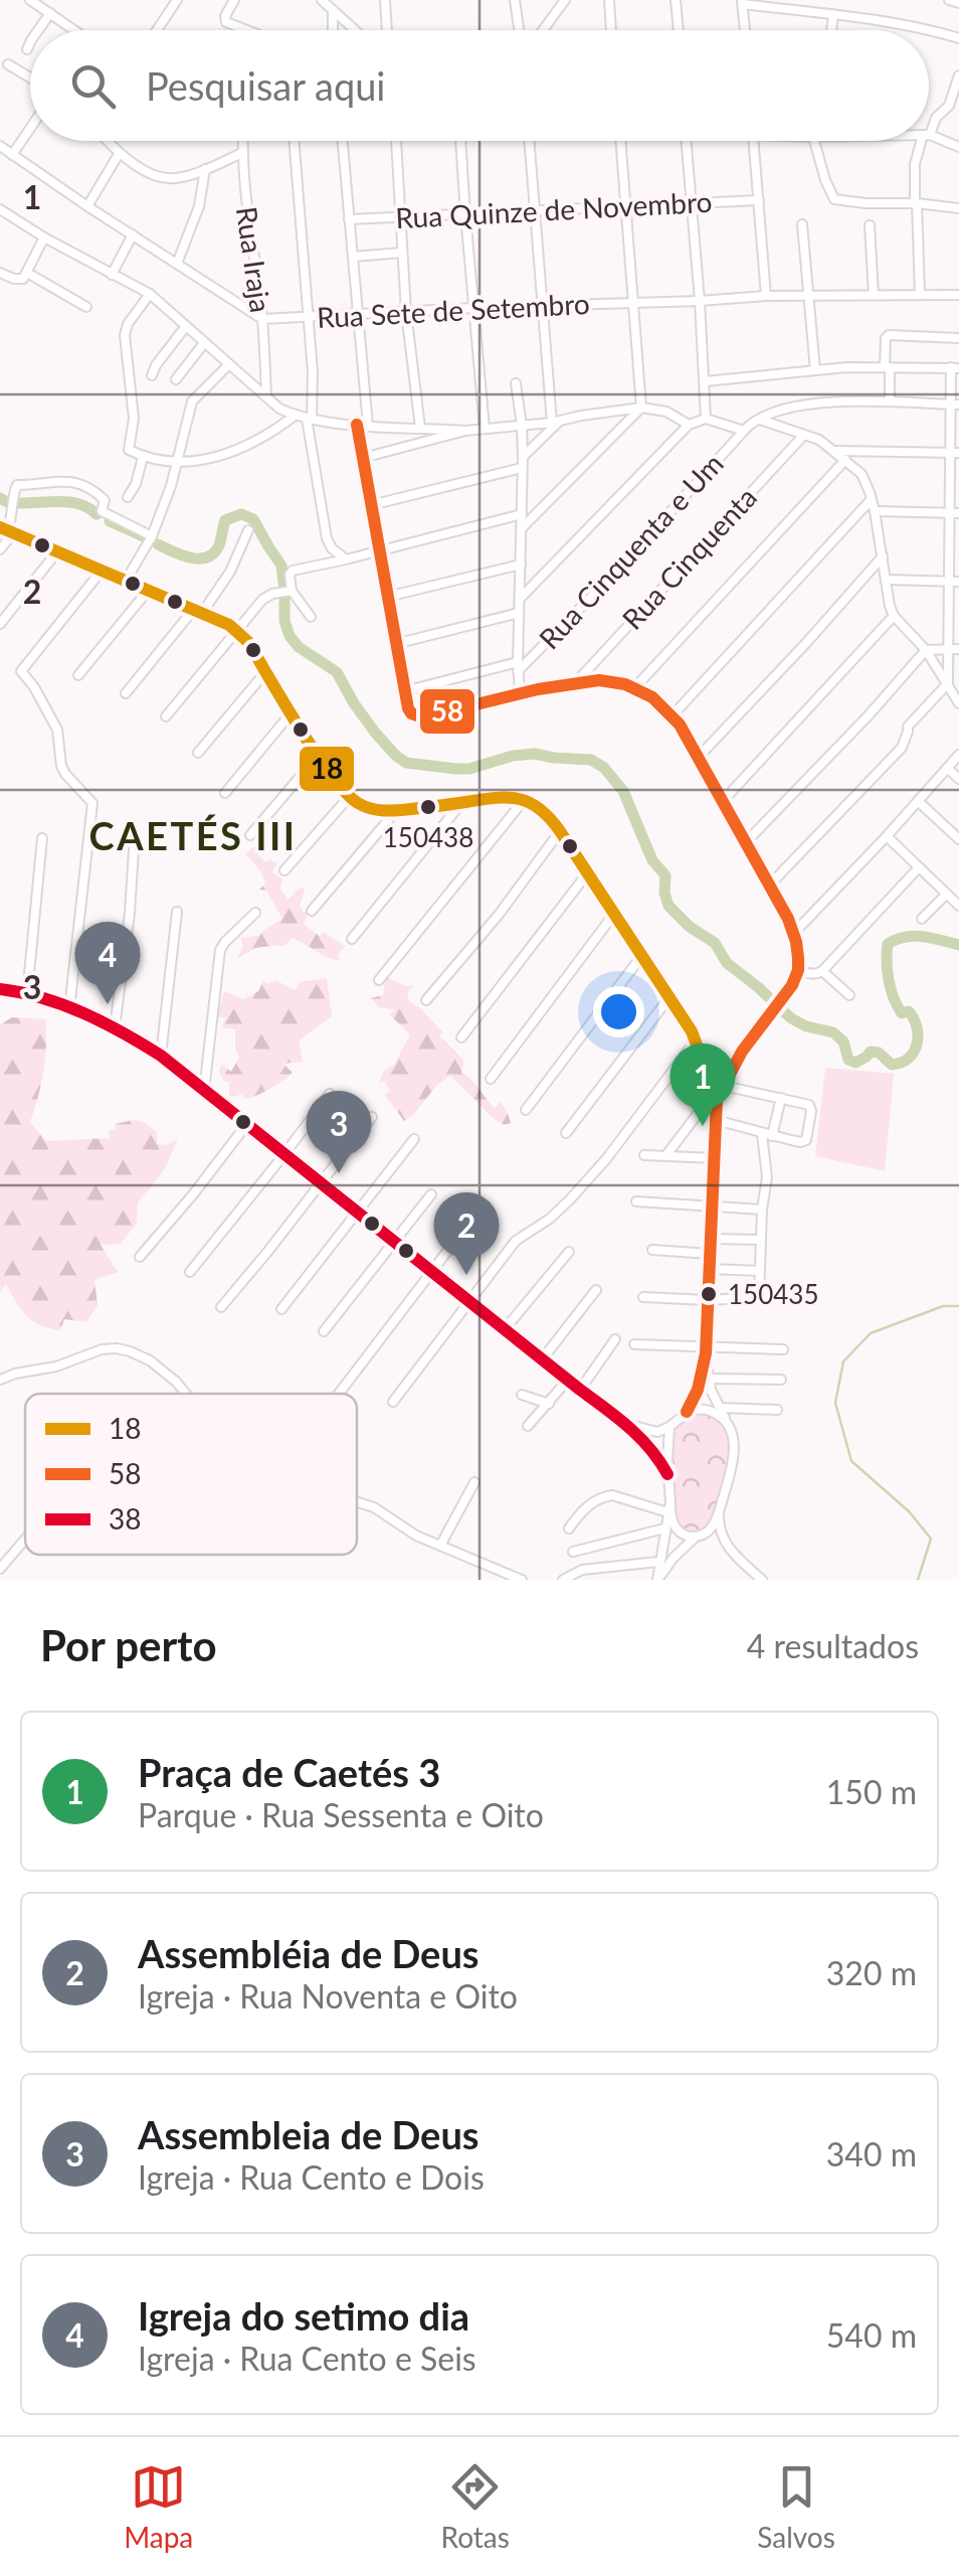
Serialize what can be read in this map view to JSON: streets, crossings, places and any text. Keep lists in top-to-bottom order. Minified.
{"streets":{"street":["Rua Quinze de Novembro","Rua Iraja","Rua Sete de Setembro","Rua Cinquenta e Um","Rua Cinquenta"]},"crossings":[["Rua Iraja","Rua Sete de Setembro"]],"districts":["CAETÉS III"],"places":["150438","150435"],"lines":["transit line 58","transit line 18","transit line 38"],"legend":["18","58","38"],"page":{"search":"Pesquisar aqui","pins":["4","1","3","2"],"heading":["Por perto","4 resultados"],"list":[{"mark":"1","name":"Praça de Caetés 3","note":"Parque · Rua Sessenta e Oito","value":"150 m"},{"mark":"2","name":"Assembléia de Deus","note":"Igreja · Rua Noventa e Oito","value":"320 m"},{"mark":"3","name":"Assembleia de Deus","note":"Igreja · Rua Cento e Dois","value":"340 m"},{"mark":"4","name":"Igreja do setimo dia","note":"Igreja · Rua Cento e Seis","value":"540 m"}],"nav":["Mapa","Rotas","Salvos"]},"grid":{"rows":["1","2","3"]}}
